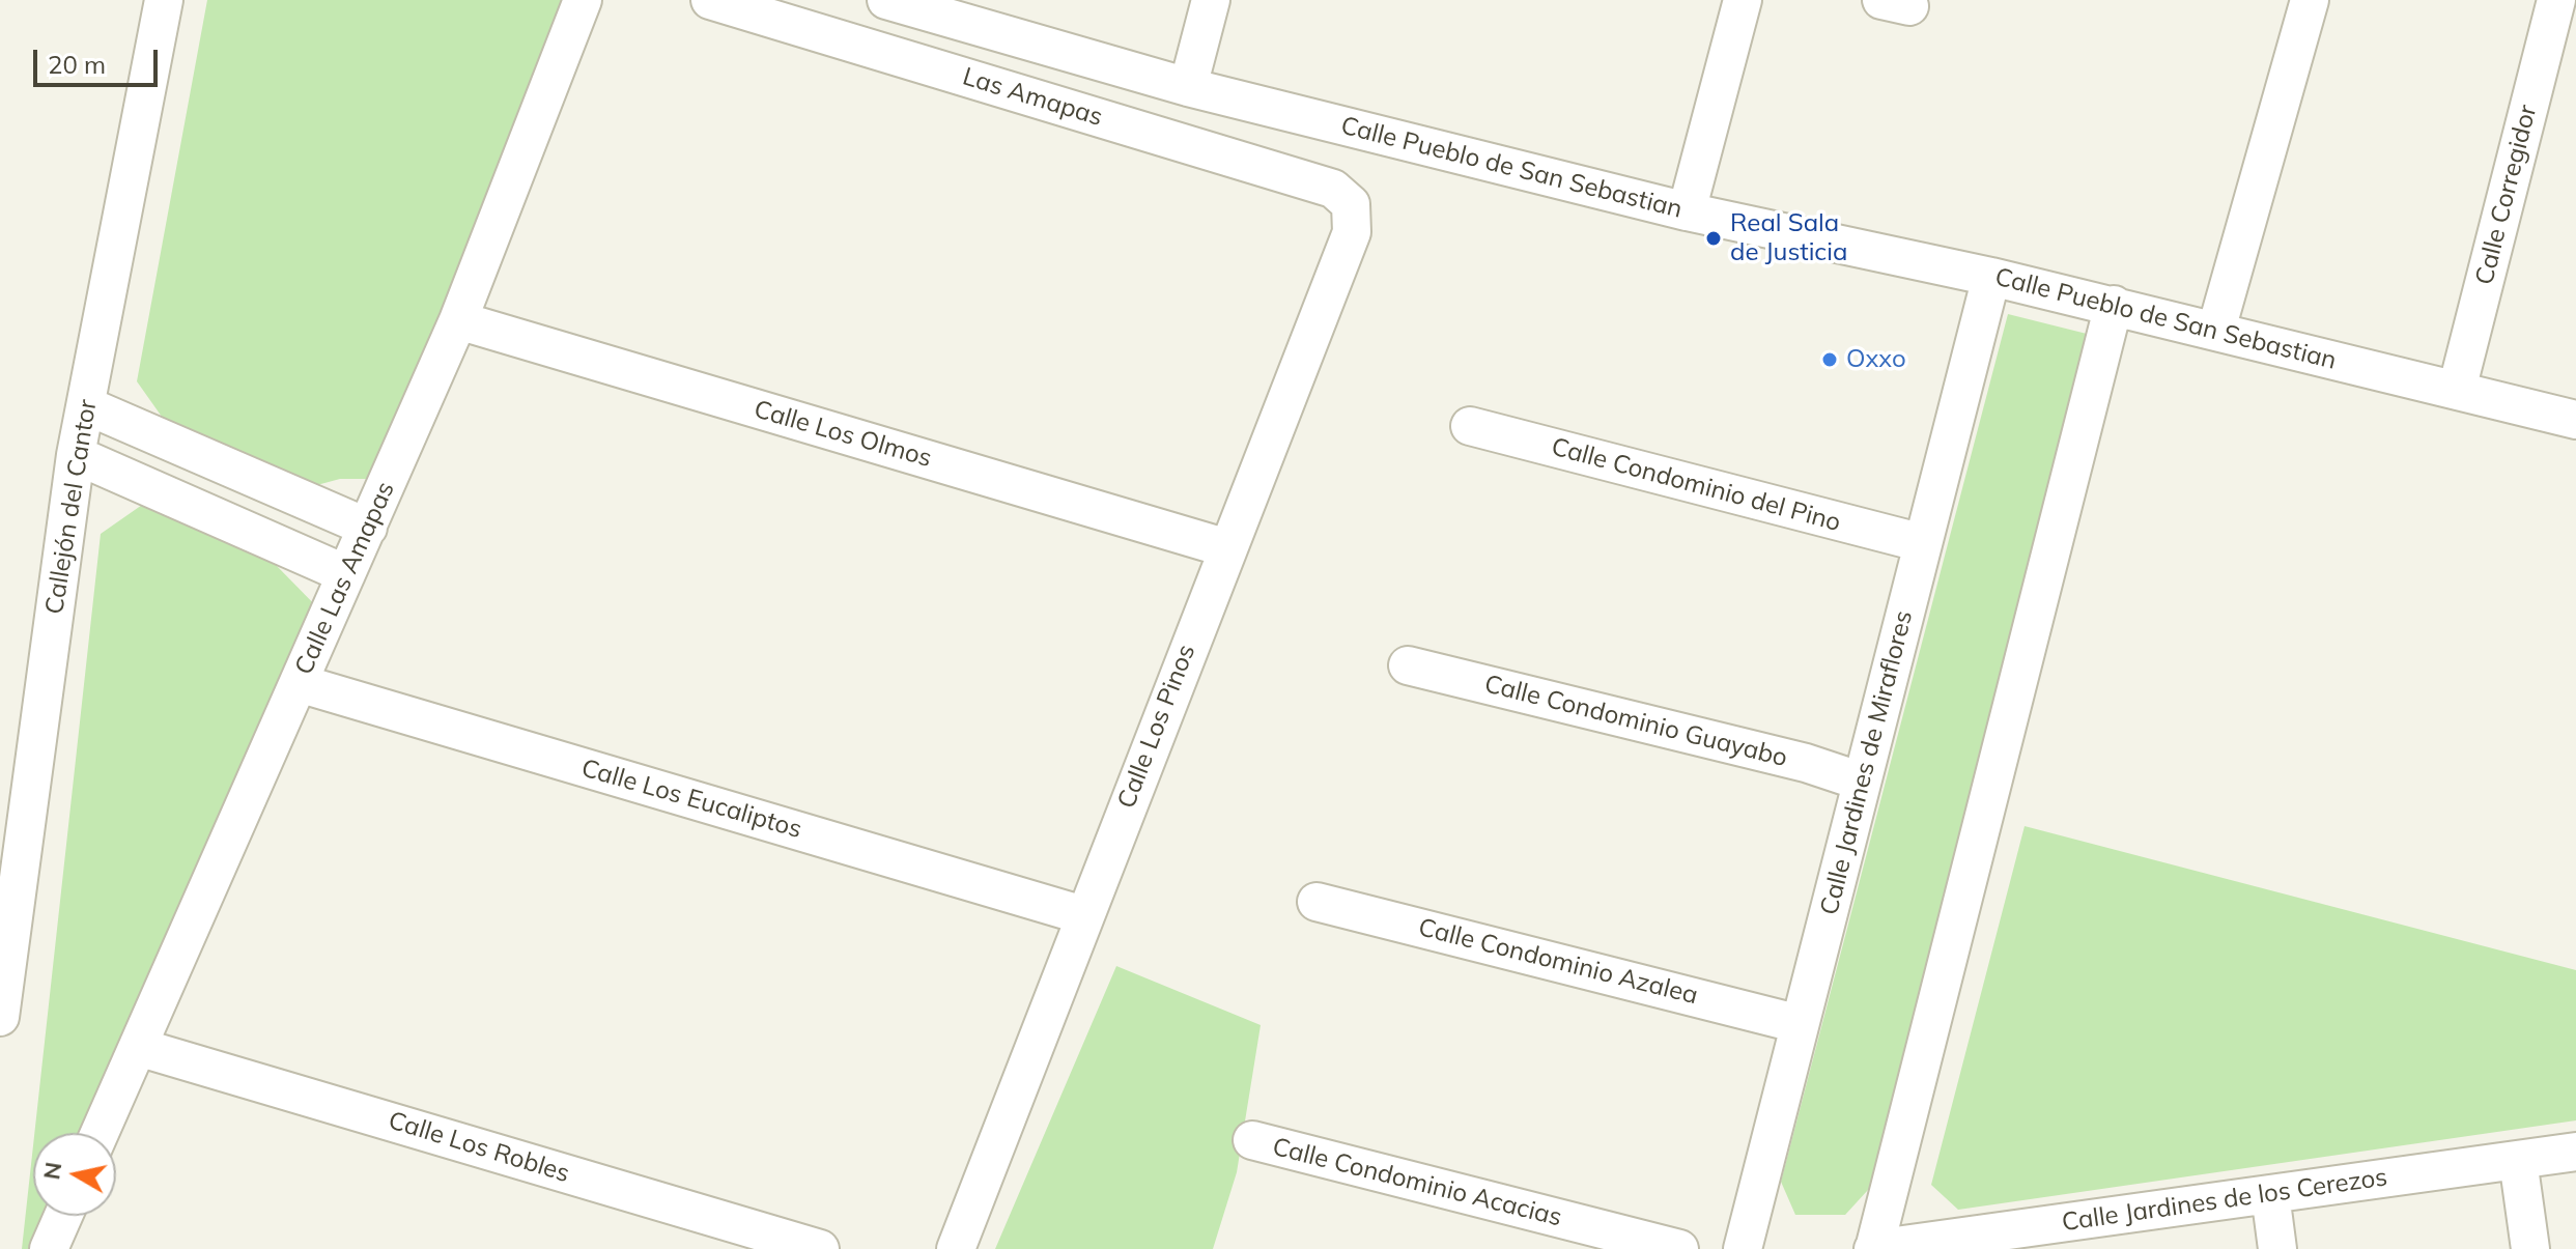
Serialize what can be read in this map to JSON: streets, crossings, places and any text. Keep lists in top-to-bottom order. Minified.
{"streets":{"street":["Las Amapas","Calle Pueblo de San Sebastian","Calle Corregidor","Calle Los Olmos","Calle Condominio del Pino","Callejón del Cantor","Calle Las Amapas","Calle Condominio Guayabo","Calle Los Pinos","Calle Jardines de Miraflores","Calle Los Eucaliptos","Calle Condominio Azalea","Calle Los Robles","Calle Condominio Acacias","Calle Jardines de los Cerezos"]},"crossings":[["Las Amapas","Calle Los Pinos"],["Calle Pueblo de San Sebastian","Calle Corregidor"],["Calle Pueblo de San Sebastian","Calle Jardines de Miraflores"],["Calle Los Olmos","Calle Las Amapas"],["Calle Los Olmos","Calle Los Pinos"],["Calle Condominio del Pino","Calle Jardines de Miraflores"],["Calle Las Amapas","Calle Los Eucaliptos"],["Calle Las Amapas","Calle Los Robles"],["Calle Condominio Guayabo","Calle Jardines de Miraflores"],["Calle Los Pinos","Calle Los Eucaliptos"],["Calle Jardines de Miraflores","Calle Condominio Azalea"]],"places":["Real Sala de Justicia","Oxxo"],"scale_bar":"20 m","north":"left"}
